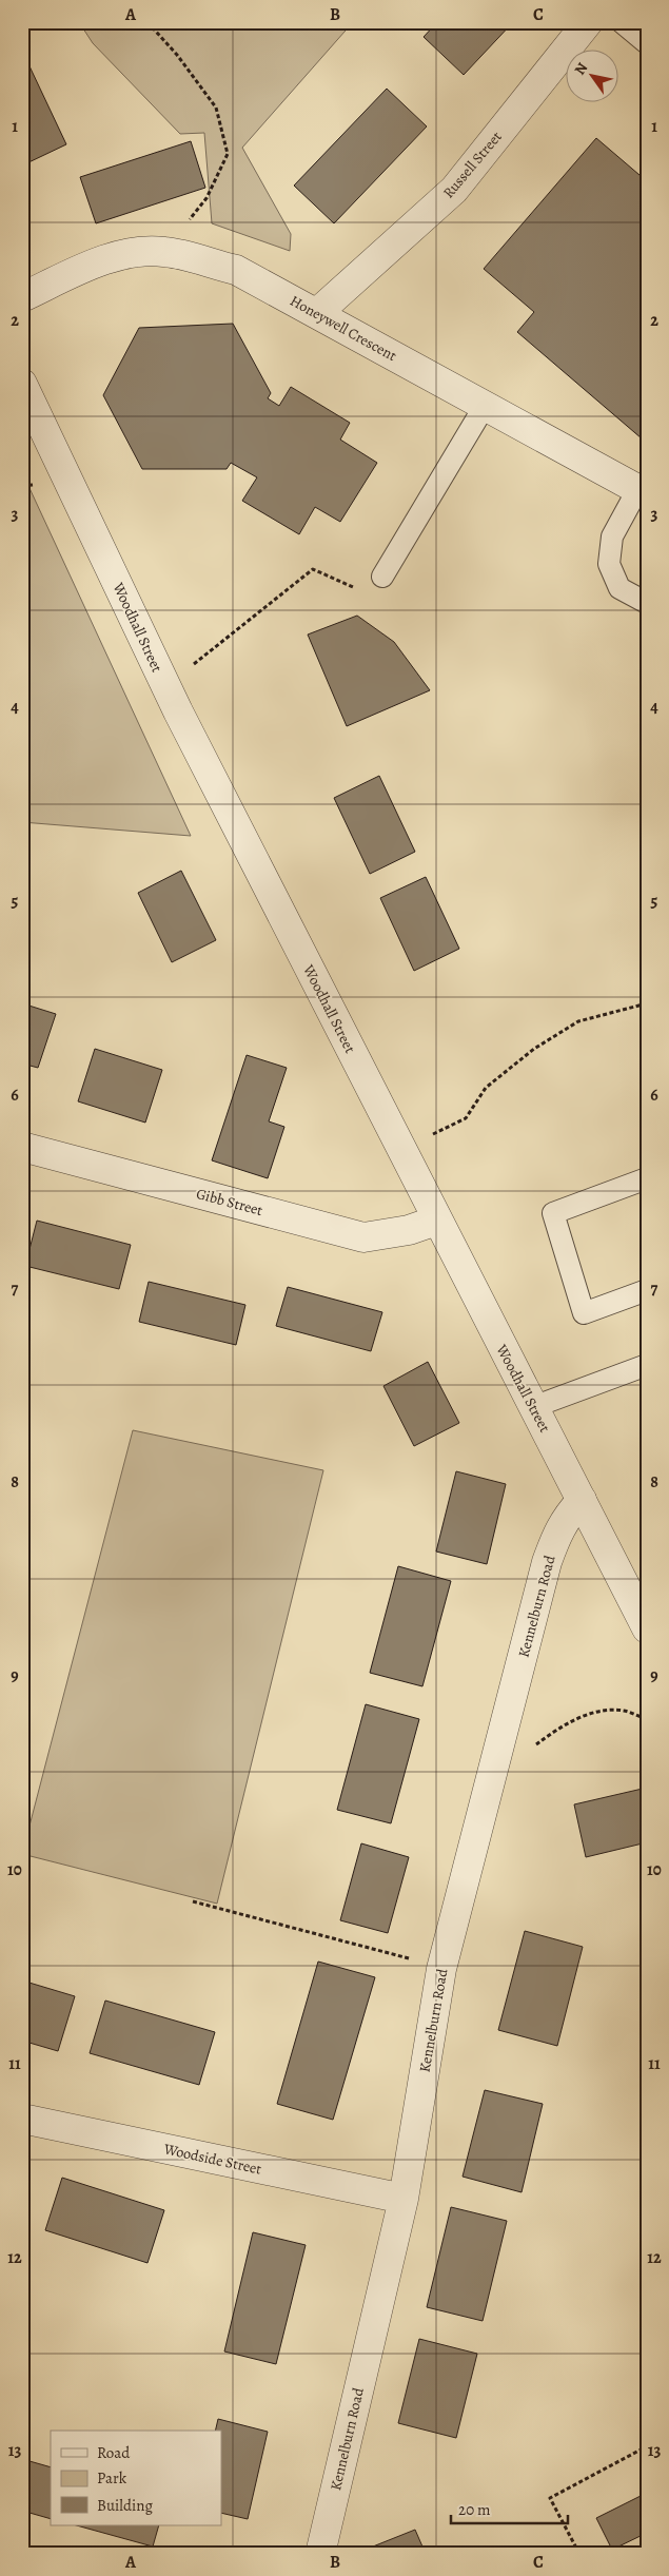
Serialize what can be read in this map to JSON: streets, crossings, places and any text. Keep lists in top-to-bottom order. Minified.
{"streets":{"street":["Russell Street","Honeywell Crescent","Woodhall Street","Gibb Street","Kennelburn Road","Woodside Street"]},"crossings":[["Russell Street","Honeywell Crescent"],["Woodhall Street","Gibb Street"],["Woodhall Street","Kennelburn Road"],["Kennelburn Road","Woodside Street"]],"legend":["Road","Park","Building"],"scale_bar":"20 m","north":"top left","grid":{"columns":["A","B","C"],"rows":["1","2","3","4","5","6","7","8","9","10","11","12","13"]}}
